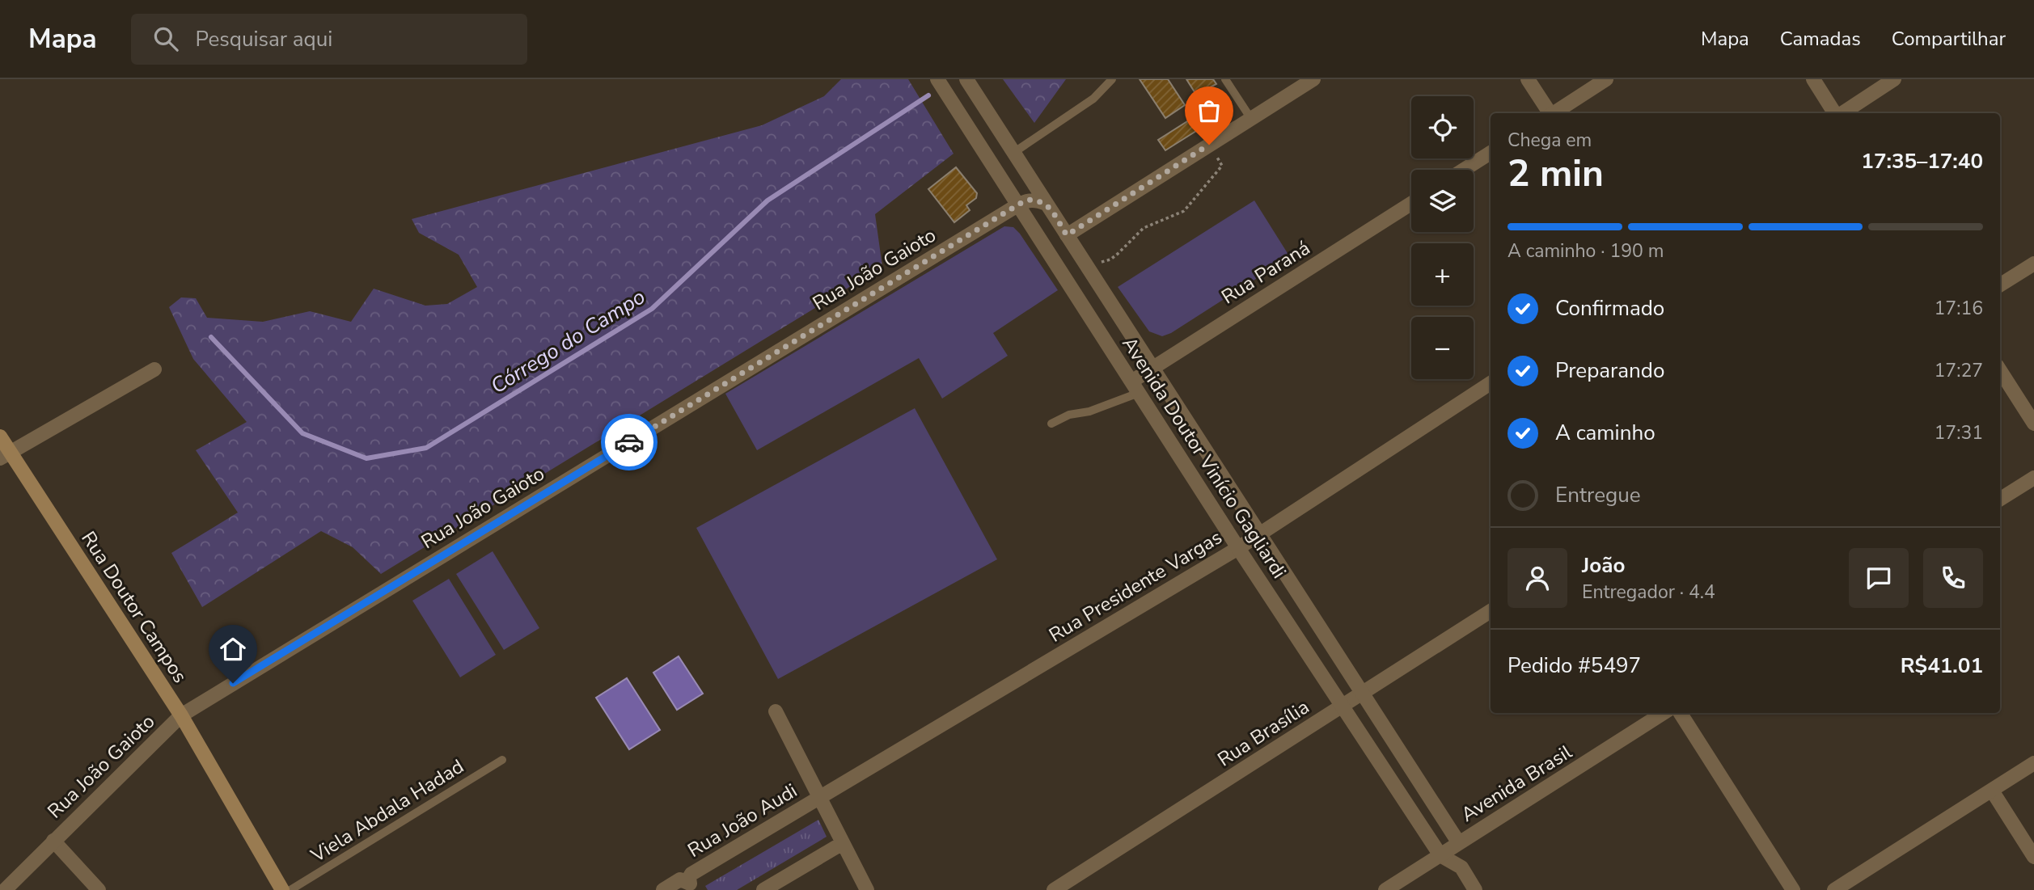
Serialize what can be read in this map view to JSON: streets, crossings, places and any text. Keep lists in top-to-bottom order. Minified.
{"streets":{"main road":["Rua Doutor Campos"],"street":["Rua João Gaioto","Rua Paraná","Avenida Doutor Vinício Gagliardi","Rua Presidente Vargas","Rua Brasília","Avenida Brasil","Rua João Audi"],"lane":["Viela Abdala Hadad"]},"crossings":[["Rua João Gaioto","Avenida Doutor Vinício Gagliardi"],["Rua João Gaioto","Rua Doutor Campos"],["Rua Paraná","Avenida Doutor Vinício Gagliardi"],["Avenida Doutor Vinício Gagliardi","Rua Presidente Vargas"],["Avenida Doutor Vinício Gagliardi","Rua Brasília"],["Avenida Doutor Vinício Gagliardi","Avenida Brasil"],["Rua Presidente Vargas","Rua João Audi"]],"water":["Córrego do Campo"],"page":{"header":"Mapa","search":"Pesquisar aqui","nav":["Mapa","Camadas","Compartilhar"],"map_buttons":["+","−"],"heading":["2 min","Chega em","17:35–17:40"],"panel":["João","Entregador · 4.4","Pedido #5497","R$41.01"],"bar":"A caminho · 190 m","list":[["Confirmado","17:16"],["Preparando","17:27"],["A caminho","17:31"],"Entregue"]}}
